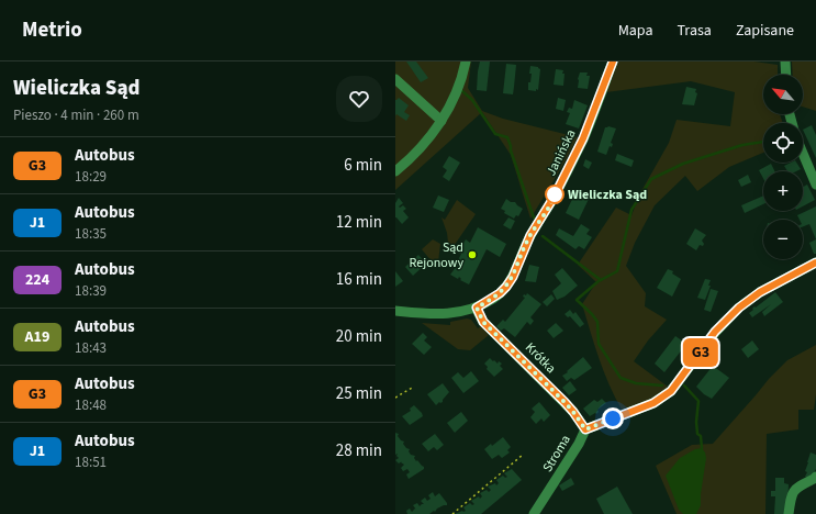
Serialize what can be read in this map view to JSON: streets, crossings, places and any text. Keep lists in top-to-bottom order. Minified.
{"streets":{"street":["Janińska","Krótka","Stroma"]},"crossings":[["Janińska","Krótka"],["Krótka","Stroma"]],"places":["Wieliczka Sąd","Sąd Rejonowy"],"lines":["bus line G3"],"north":"top left","page":{"header":"Metrio","nav":["Mapa","Trasa","Zapisane"],"heading":["Wieliczka Sąd","Pieszo · 4 min · 260 m"],"on_map":"G3","map_buttons":["+","−"],"list":[{"mark":"G3","name":"Autobus","note":"18:29","value":"6 min"},{"mark":"J1","name":"Autobus","note":"18:35","value":"12 min"},{"mark":"224","name":"Autobus","note":"18:39","value":"16 min"},{"mark":"A19","name":"Autobus","note":"18:43","value":"20 min"},{"mark":"G3","name":"Autobus","note":"18:48","value":"25 min"},{"mark":"J1","name":"Autobus","note":"18:51","value":"28 min"}]}}
